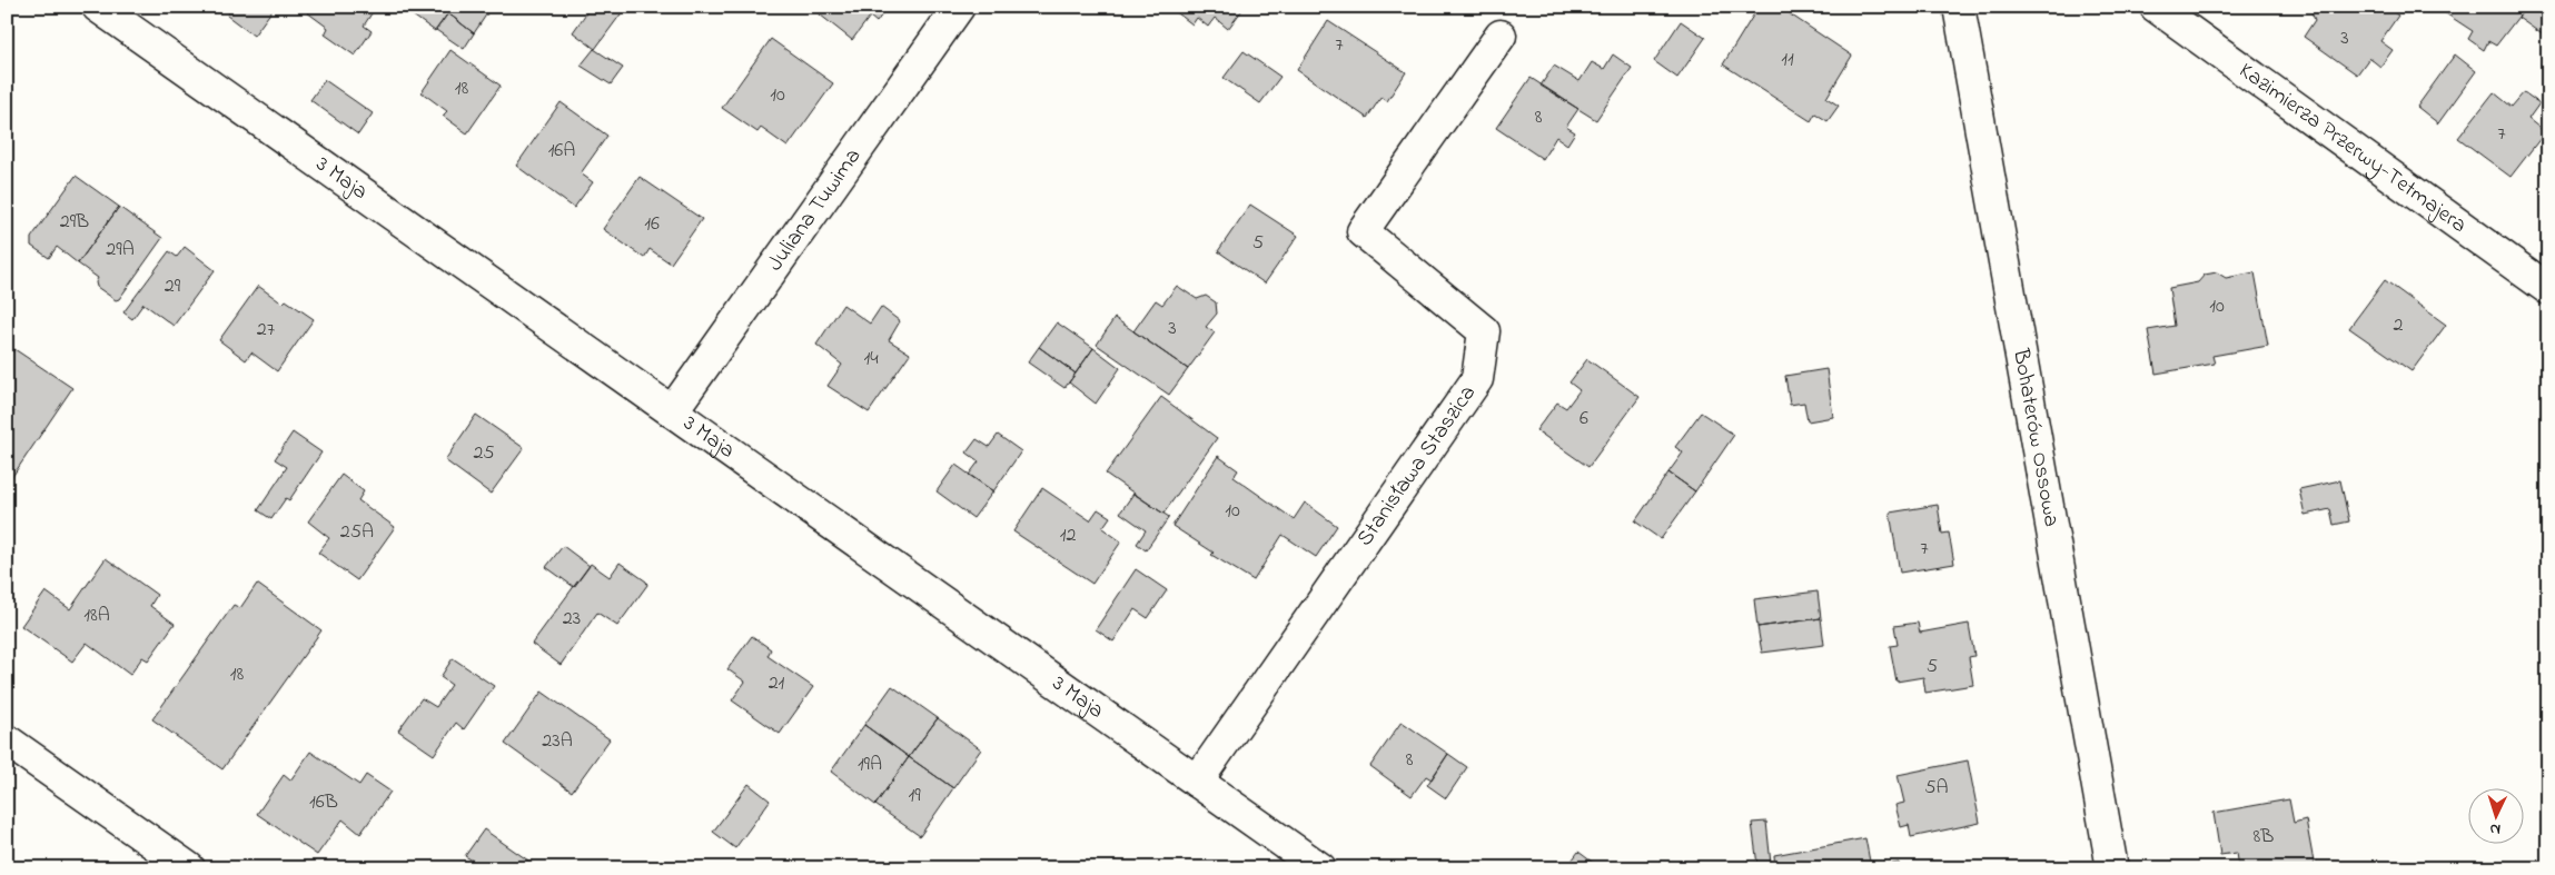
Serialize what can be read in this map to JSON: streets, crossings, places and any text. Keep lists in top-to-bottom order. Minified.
{"streets":{"street":["Kazimierza Przerwy-Tetmajera","3 Maja","Juliana Tuwima","Bohaterów Ossowa","Stanisława Staszica"]},"crossings":[["3 Maja","Juliana Tuwima"],["3 Maja","Stanisława Staszica"]],"house_numbers":["3","7","11","18","10","8","7","16A","29B","16","5","29A","29","10","2","3","27","14","6","25","10","25A","12","7","18A","23","5","18","21","23A","8","19A","5A","19","16B","8B"],"north":"bottom"}
